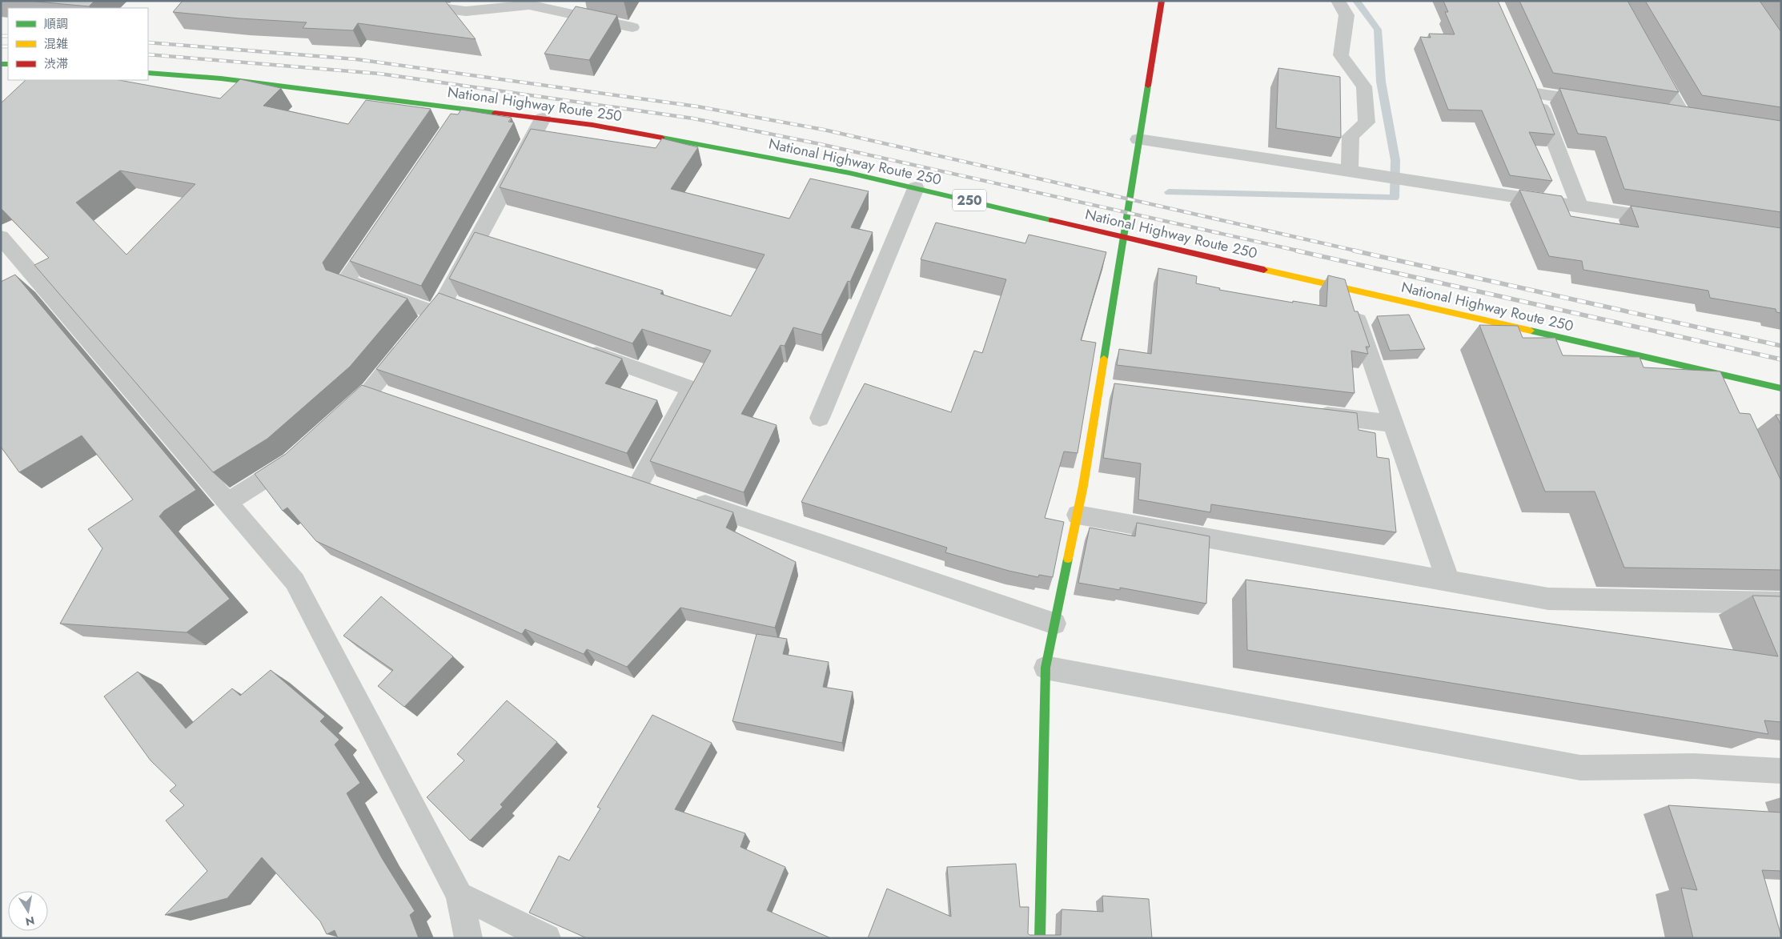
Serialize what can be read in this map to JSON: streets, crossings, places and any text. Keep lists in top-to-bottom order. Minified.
{"streets":{"main road":["National Highway Route 250","250"]},"legend":["順調","混雑","渋滞"],"north":"bottom"}
